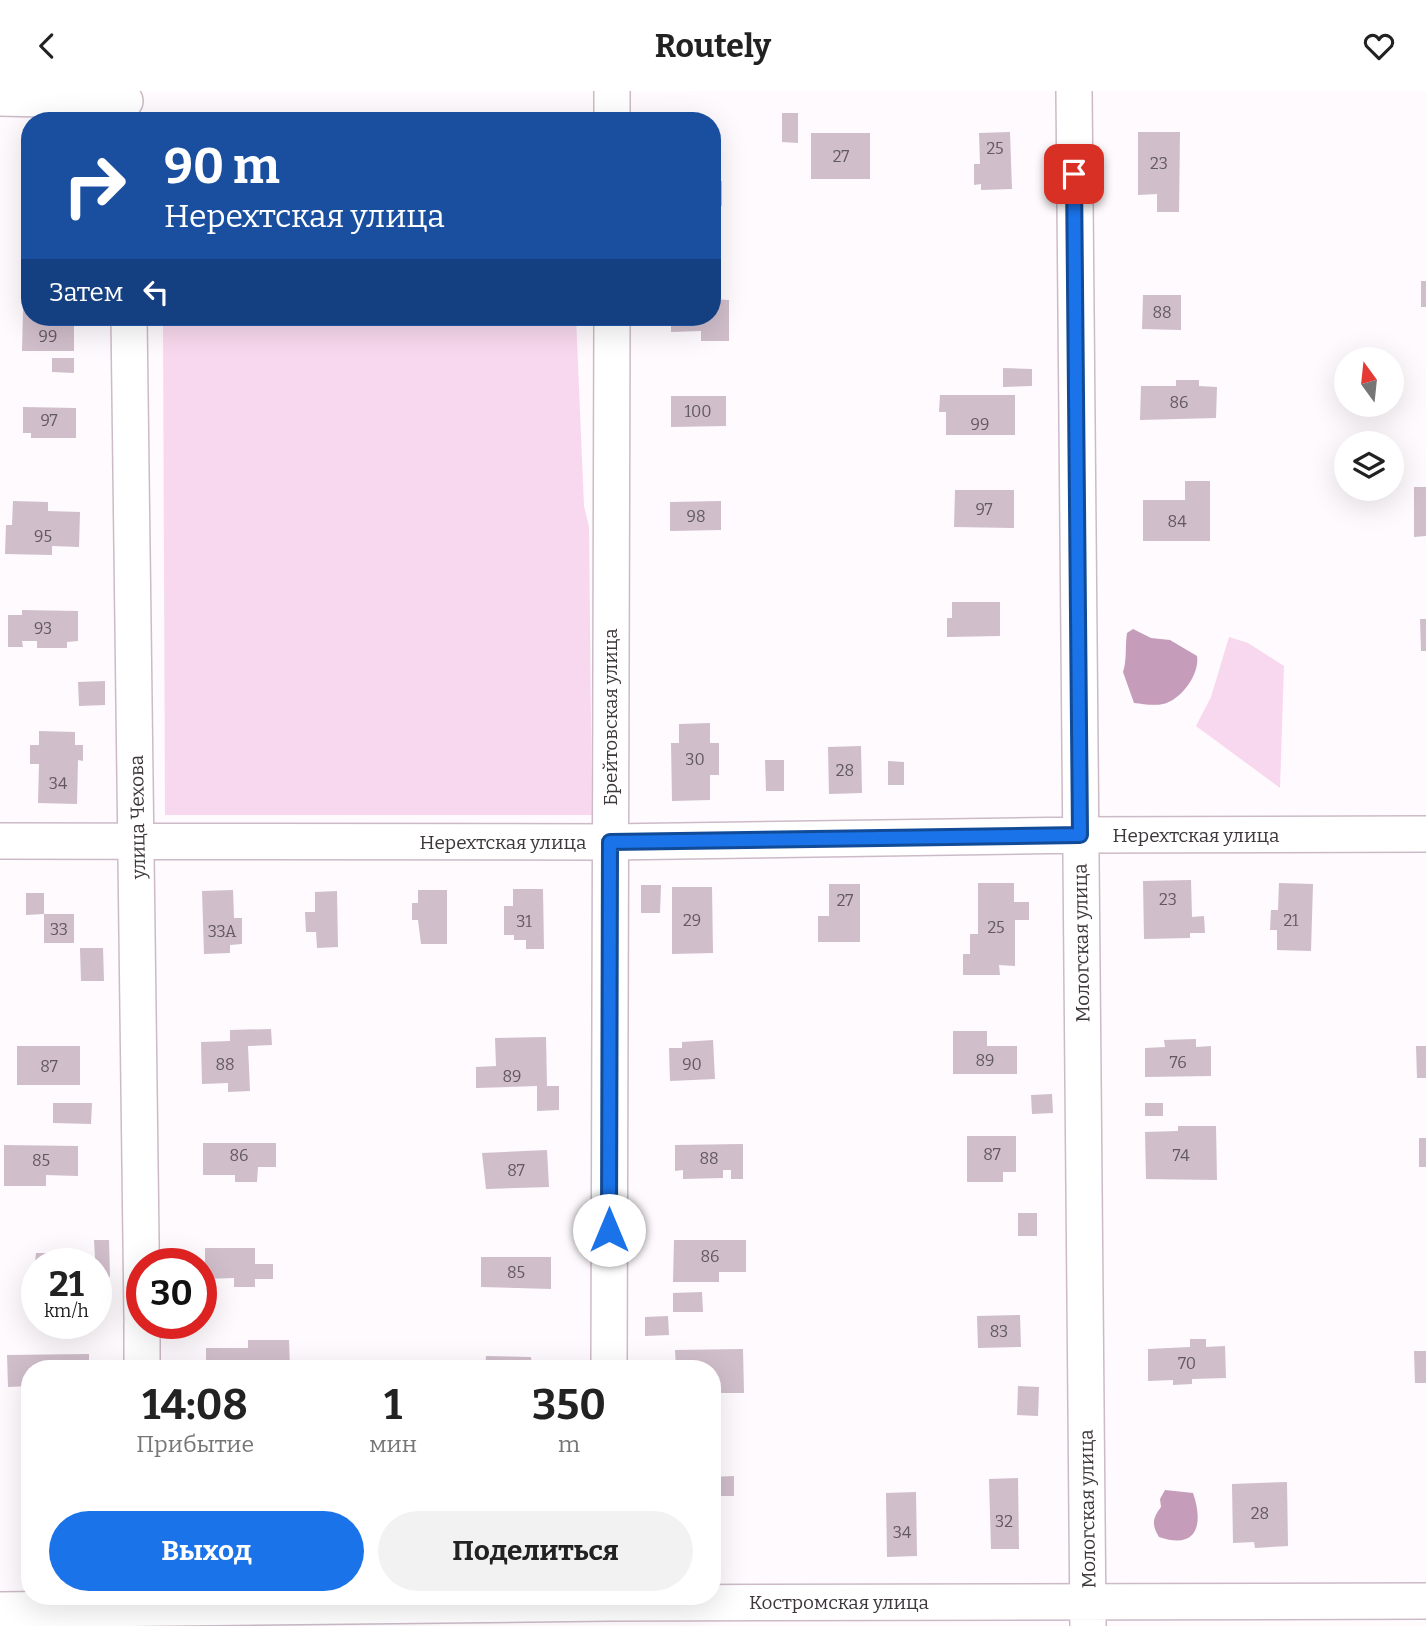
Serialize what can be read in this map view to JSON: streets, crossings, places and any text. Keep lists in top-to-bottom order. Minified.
{"streets":{"street":["Брейтовская улица","улица Чехова","Нерехтская улица","Мологская улица","Костромская улица"]},"crossings":[["Брейтовская улица","Нерехтская улица"],["улица Чехова","Нерехтская улица"],["Нерехтская улица","Мологская улица"],["Мологская улица","Костромская улица"]],"house_numbers":["25","27","23","88","99","86","100","97","99","97","98","84","95","93","30","28","34","23","27","29","21","31","25","33","33А","89","76","88","90","87","89","87","86","74","88","85","87","86","85","83","70","28","32","34"],"north":"top","page":{"header":"Routely","turn":["90 m","Нерехтская улица"],"then":"Затем","speed":"21 km/h","limit":"30","eta":["14:08","Прибытие","1","мин","350","m"],"buttons":["Выход","Поделиться"]}}
